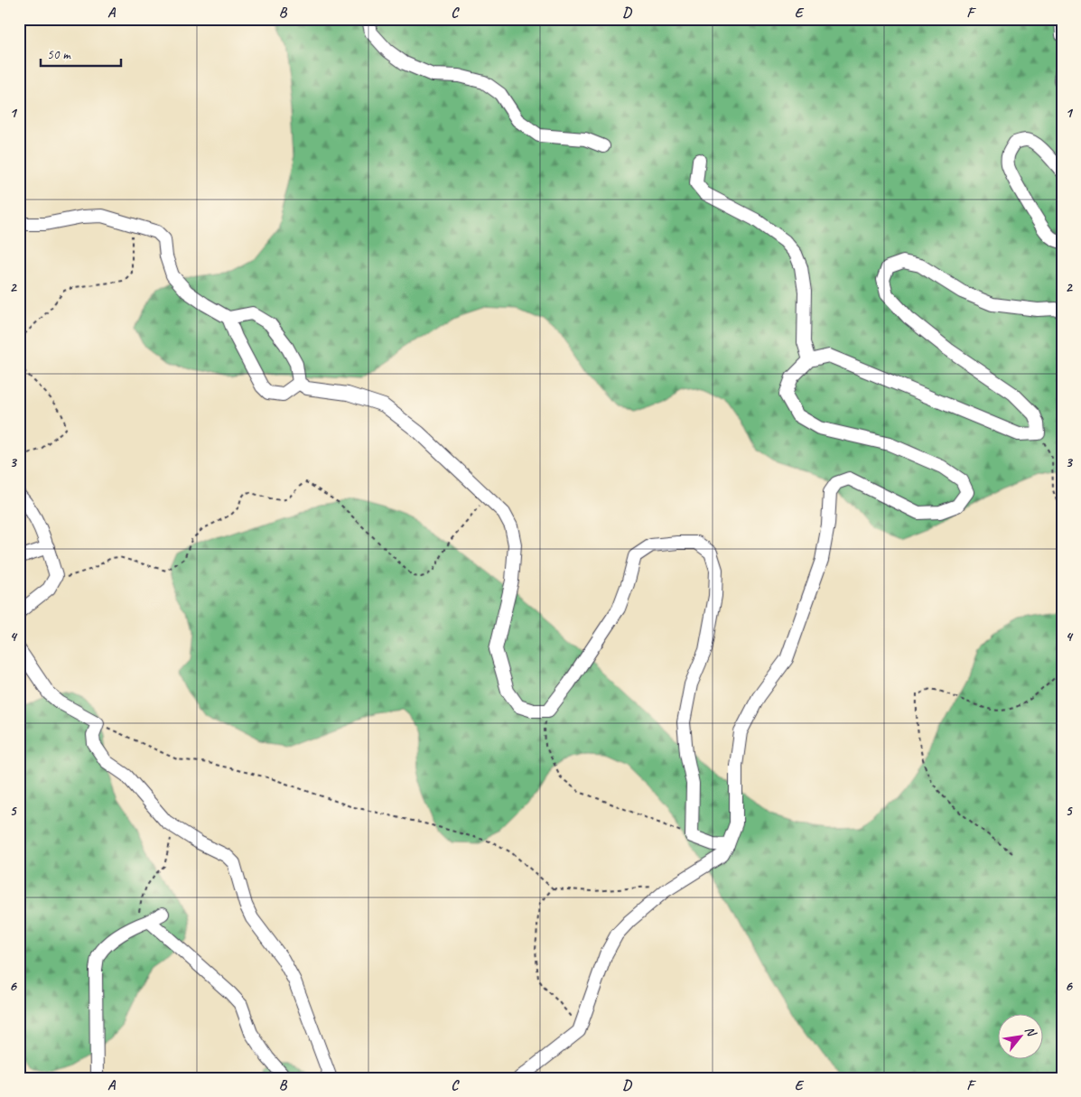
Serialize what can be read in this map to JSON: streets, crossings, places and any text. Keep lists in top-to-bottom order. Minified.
{"scale_bar":"50 m","north":"top right","grid":{"columns":["A","B","C","D","E","F"],"rows":["1","2","3","4","5","6"]}}
